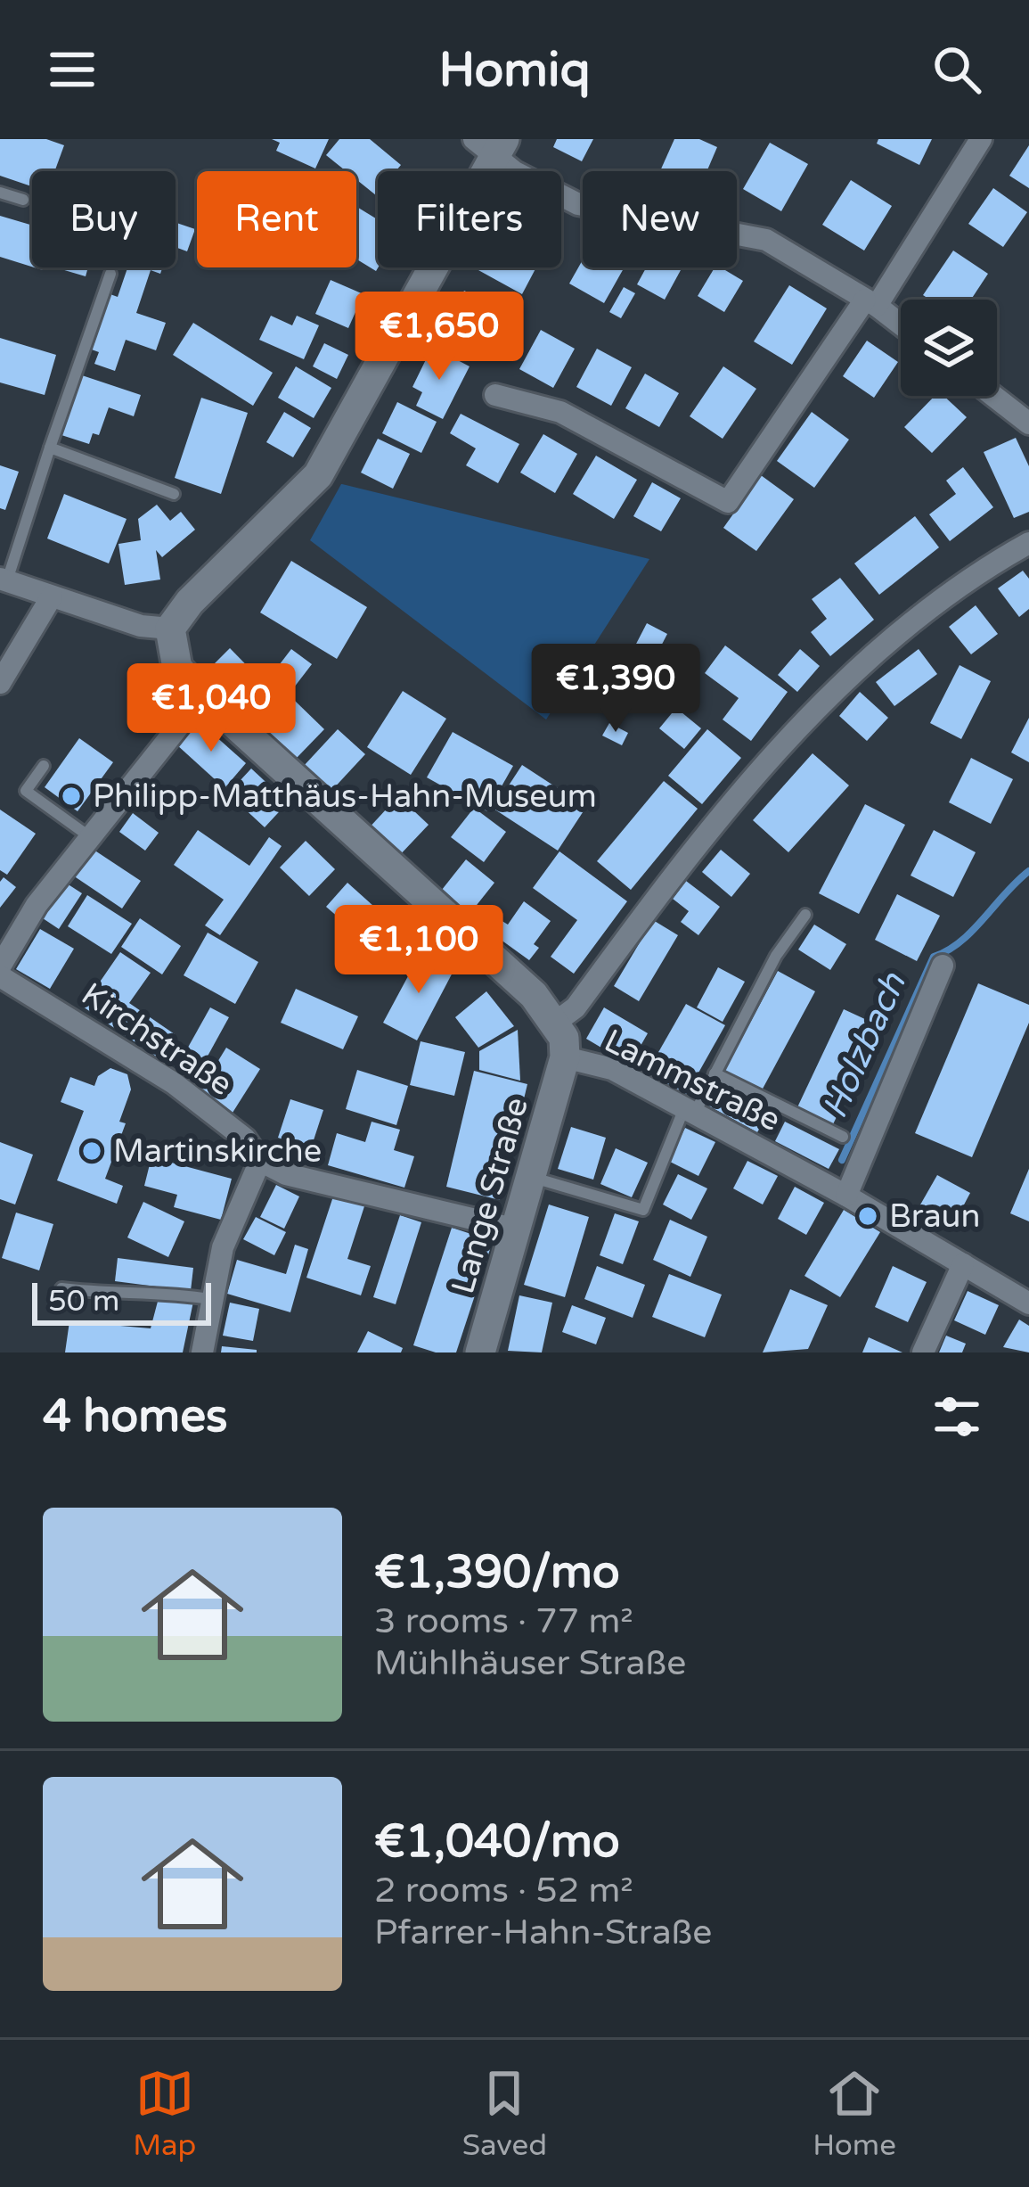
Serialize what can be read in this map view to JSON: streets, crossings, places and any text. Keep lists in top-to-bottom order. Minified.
{"streets":{"main road":["Lange Straße"],"street":["Kirchstraße","Lammstraße"]},"crossings":[["Kirchstraße","Lange Straße"],["Lammstraße","Lange Straße"]],"water":["Holzbach"],"places":["Philipp-Matthäus-Hahn-Museum","Martinskirche","Braun"],"scale_bar":"50 m","page":{"header":"Homiq","chip":["Buy","Rent","Filters","New"],"price":["€1,650","€1,390","€1,040","€1,100"],"scale":"50 m","heading":"4 homes","list":[{"name":"€1,390/mo","note":"3 rooms · 77 m² · Mühlhäuser Straße"},{"name":"€1,040/mo","note":"2 rooms · 52 m² · Pfarrer-Hahn-Straße"}],"tabs":["Map","Saved","Home"]}}
